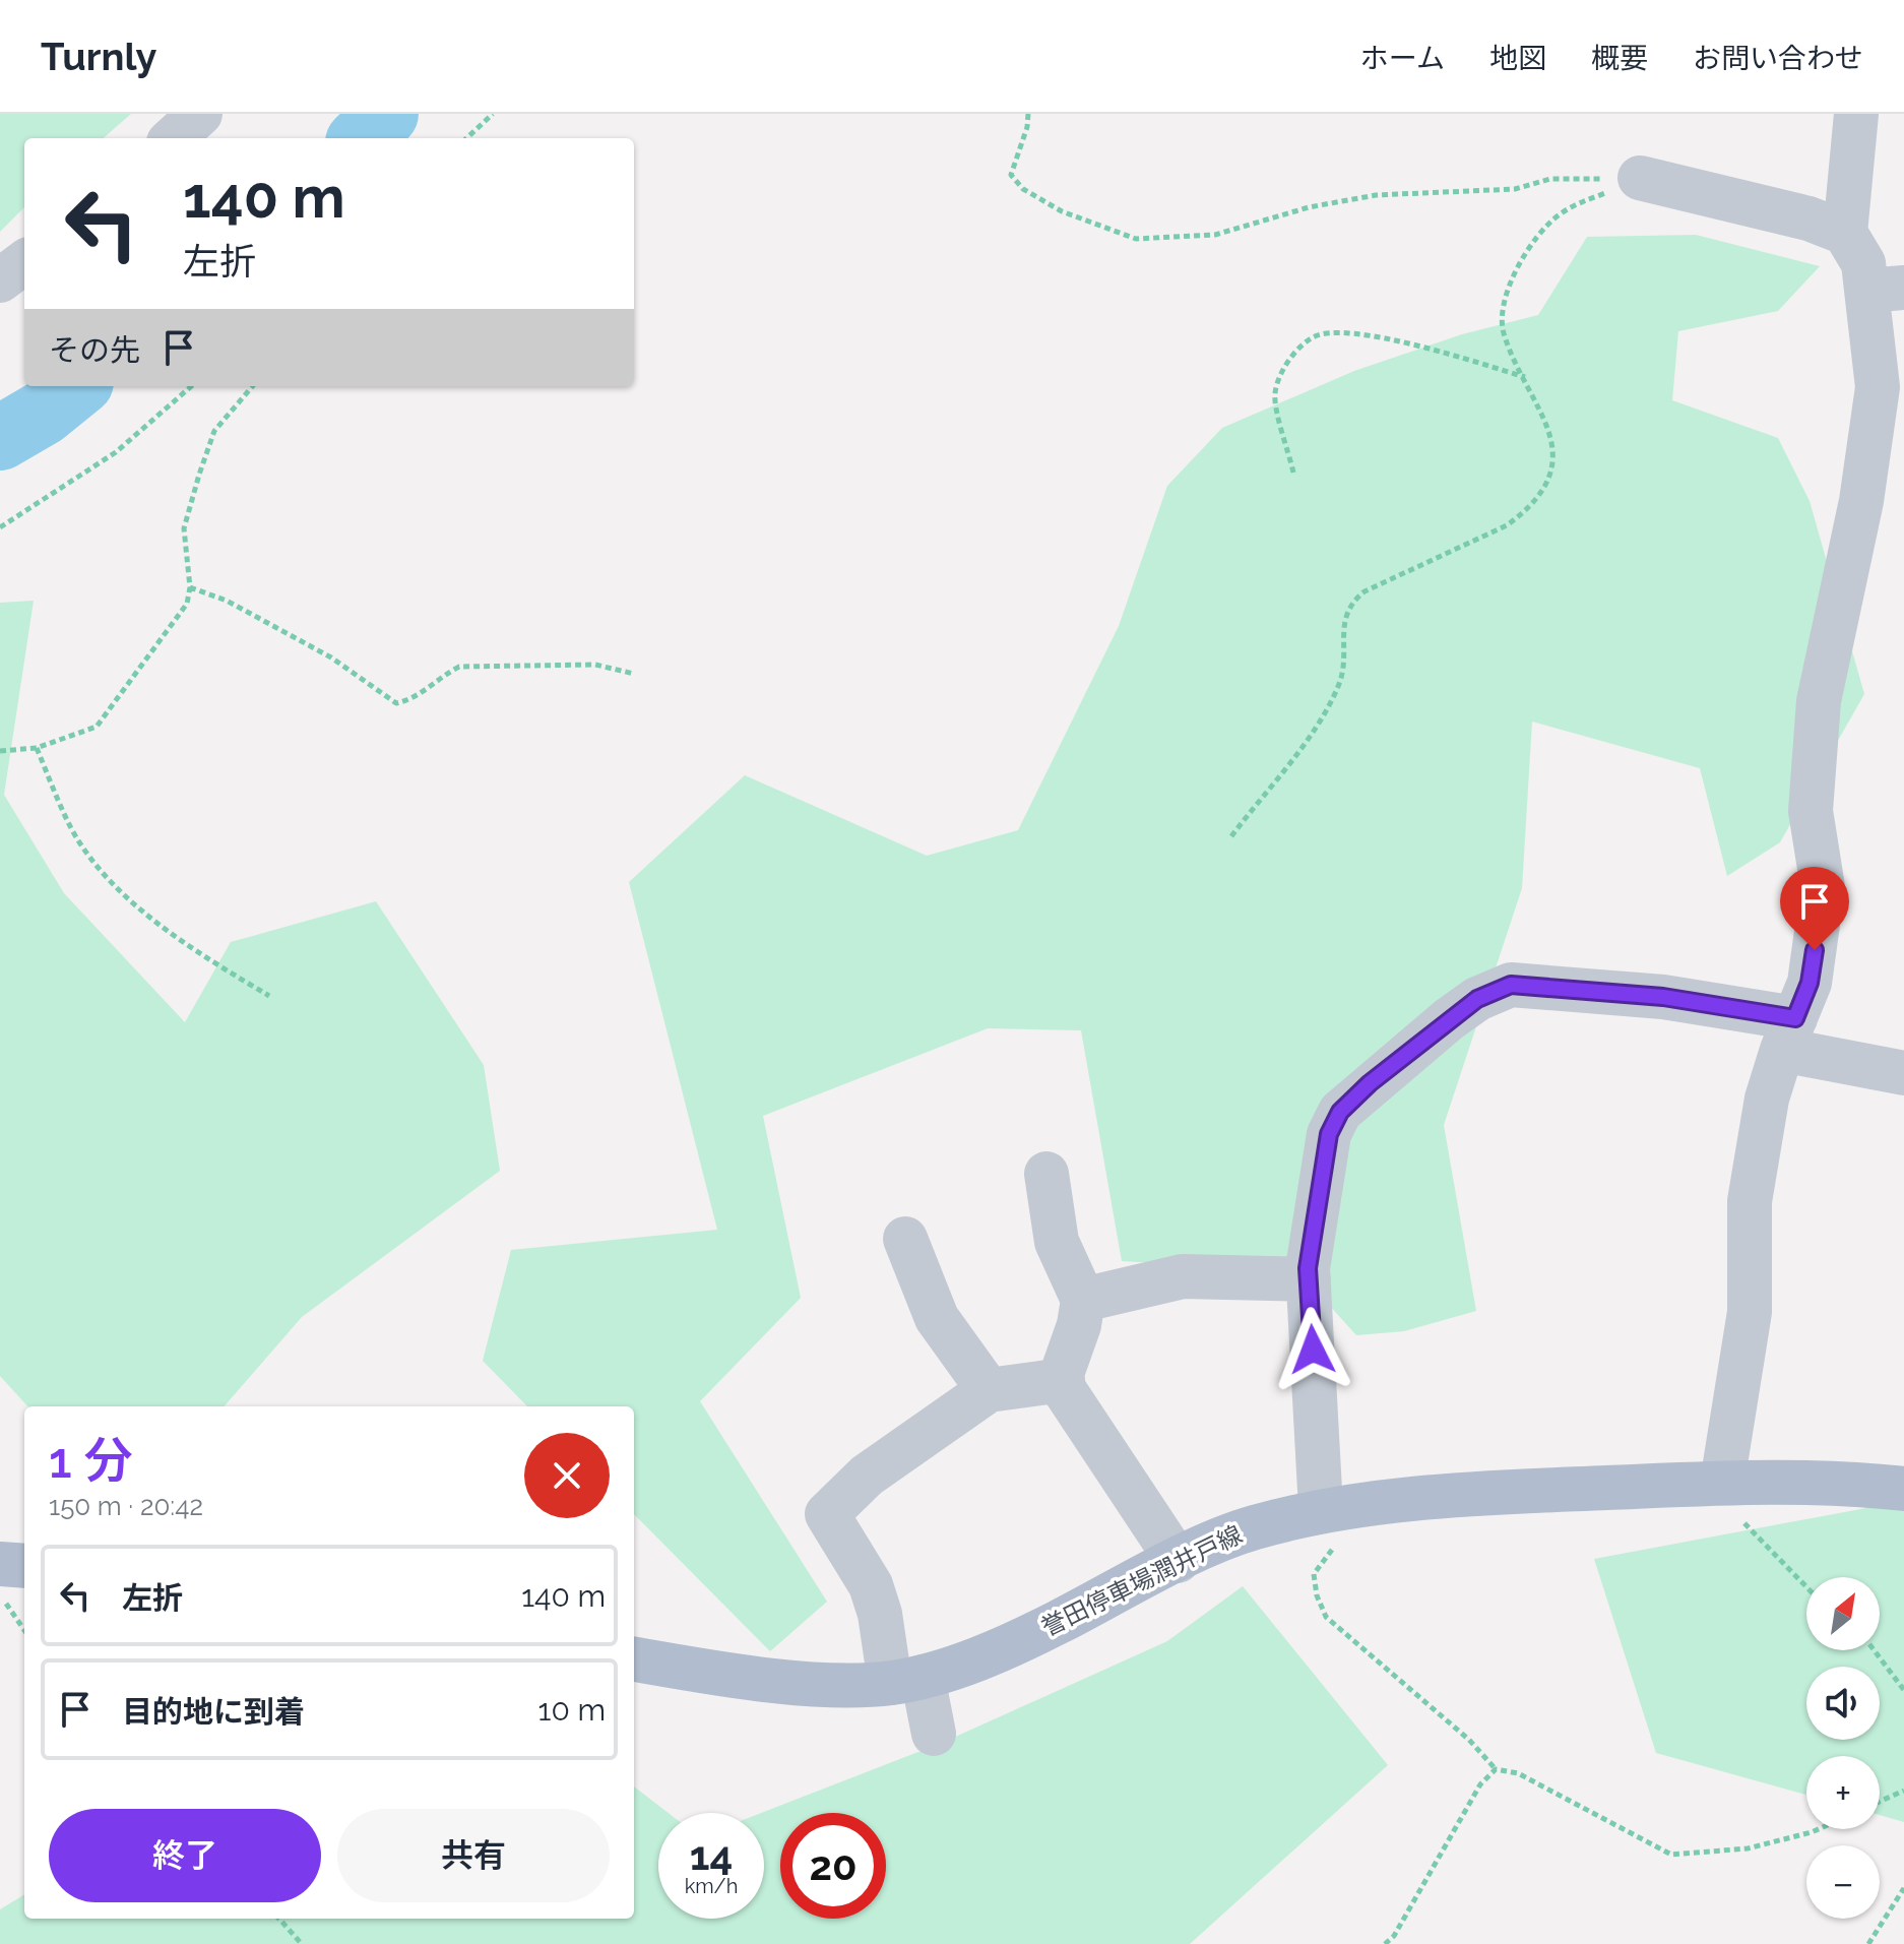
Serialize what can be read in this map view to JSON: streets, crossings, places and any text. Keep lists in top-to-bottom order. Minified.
{"streets":{"main road":["誉田停車場潤井戸線"]},"north":"top right","page":{"header":"Turnly","nav":["ホーム","地図","概要","お問い合わせ"],"turn":["140 m","左折"],"then":"その先","heading":["1 分","150 m · 20:42"],"list":[{"name":"左折","value":"140 m"},{"name":"目的地に到着","value":"10 m"}],"map_buttons":["+","−"],"buttons":["終了","共有"],"speed":"14 km/h","limit":"20"}}
